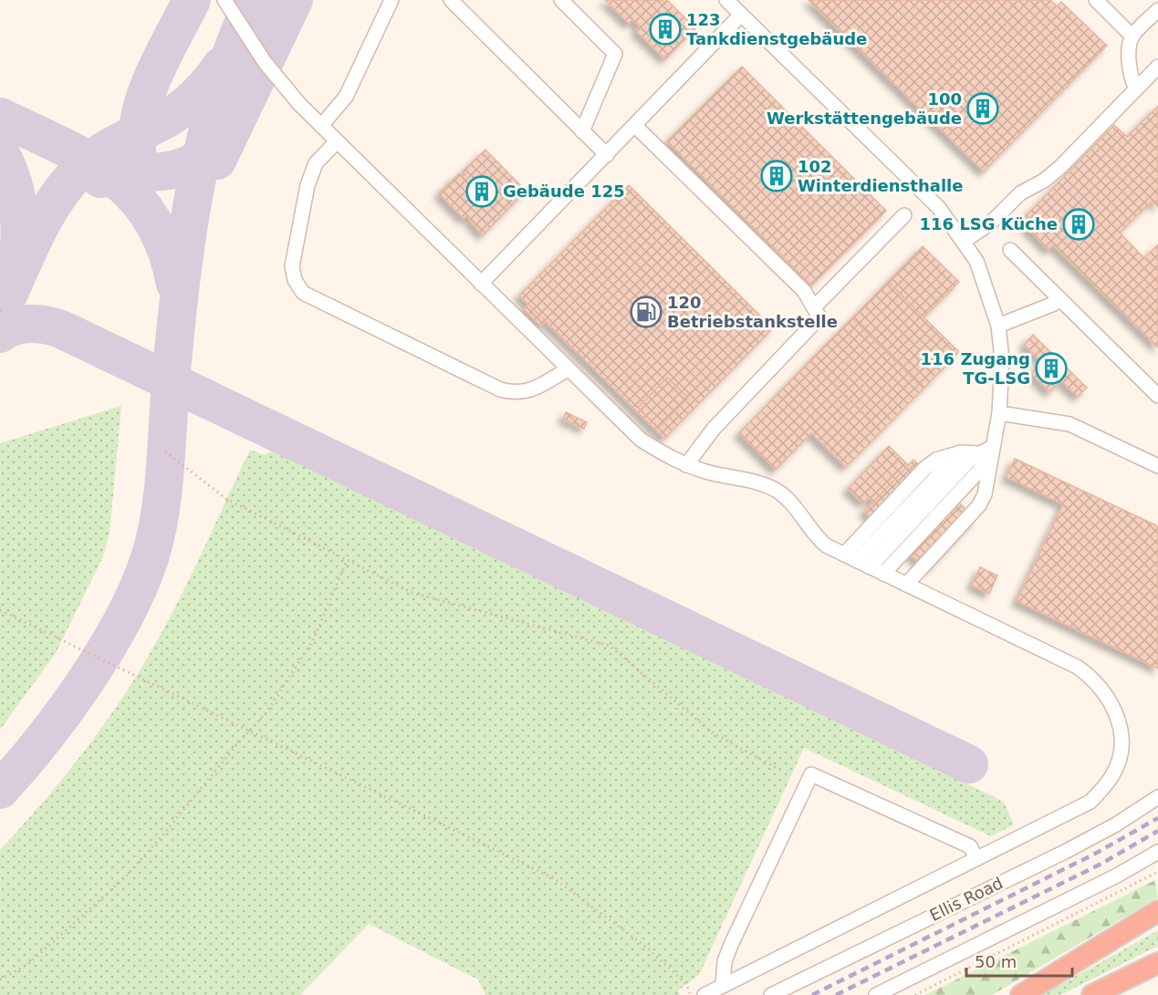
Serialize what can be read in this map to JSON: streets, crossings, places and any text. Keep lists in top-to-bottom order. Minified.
{"streets":{"street":["Ellis Road"]},"places":{"building":["123 Tankdienstgebäude","100 Werkstättengebäude","102 Winterdiensthalle","Gebäude 125","116 LSG Küche","116 Zugang TG-LSG"],"fuel station":["120 Betriebstankstelle"]},"scale_bar":"50 m"}
